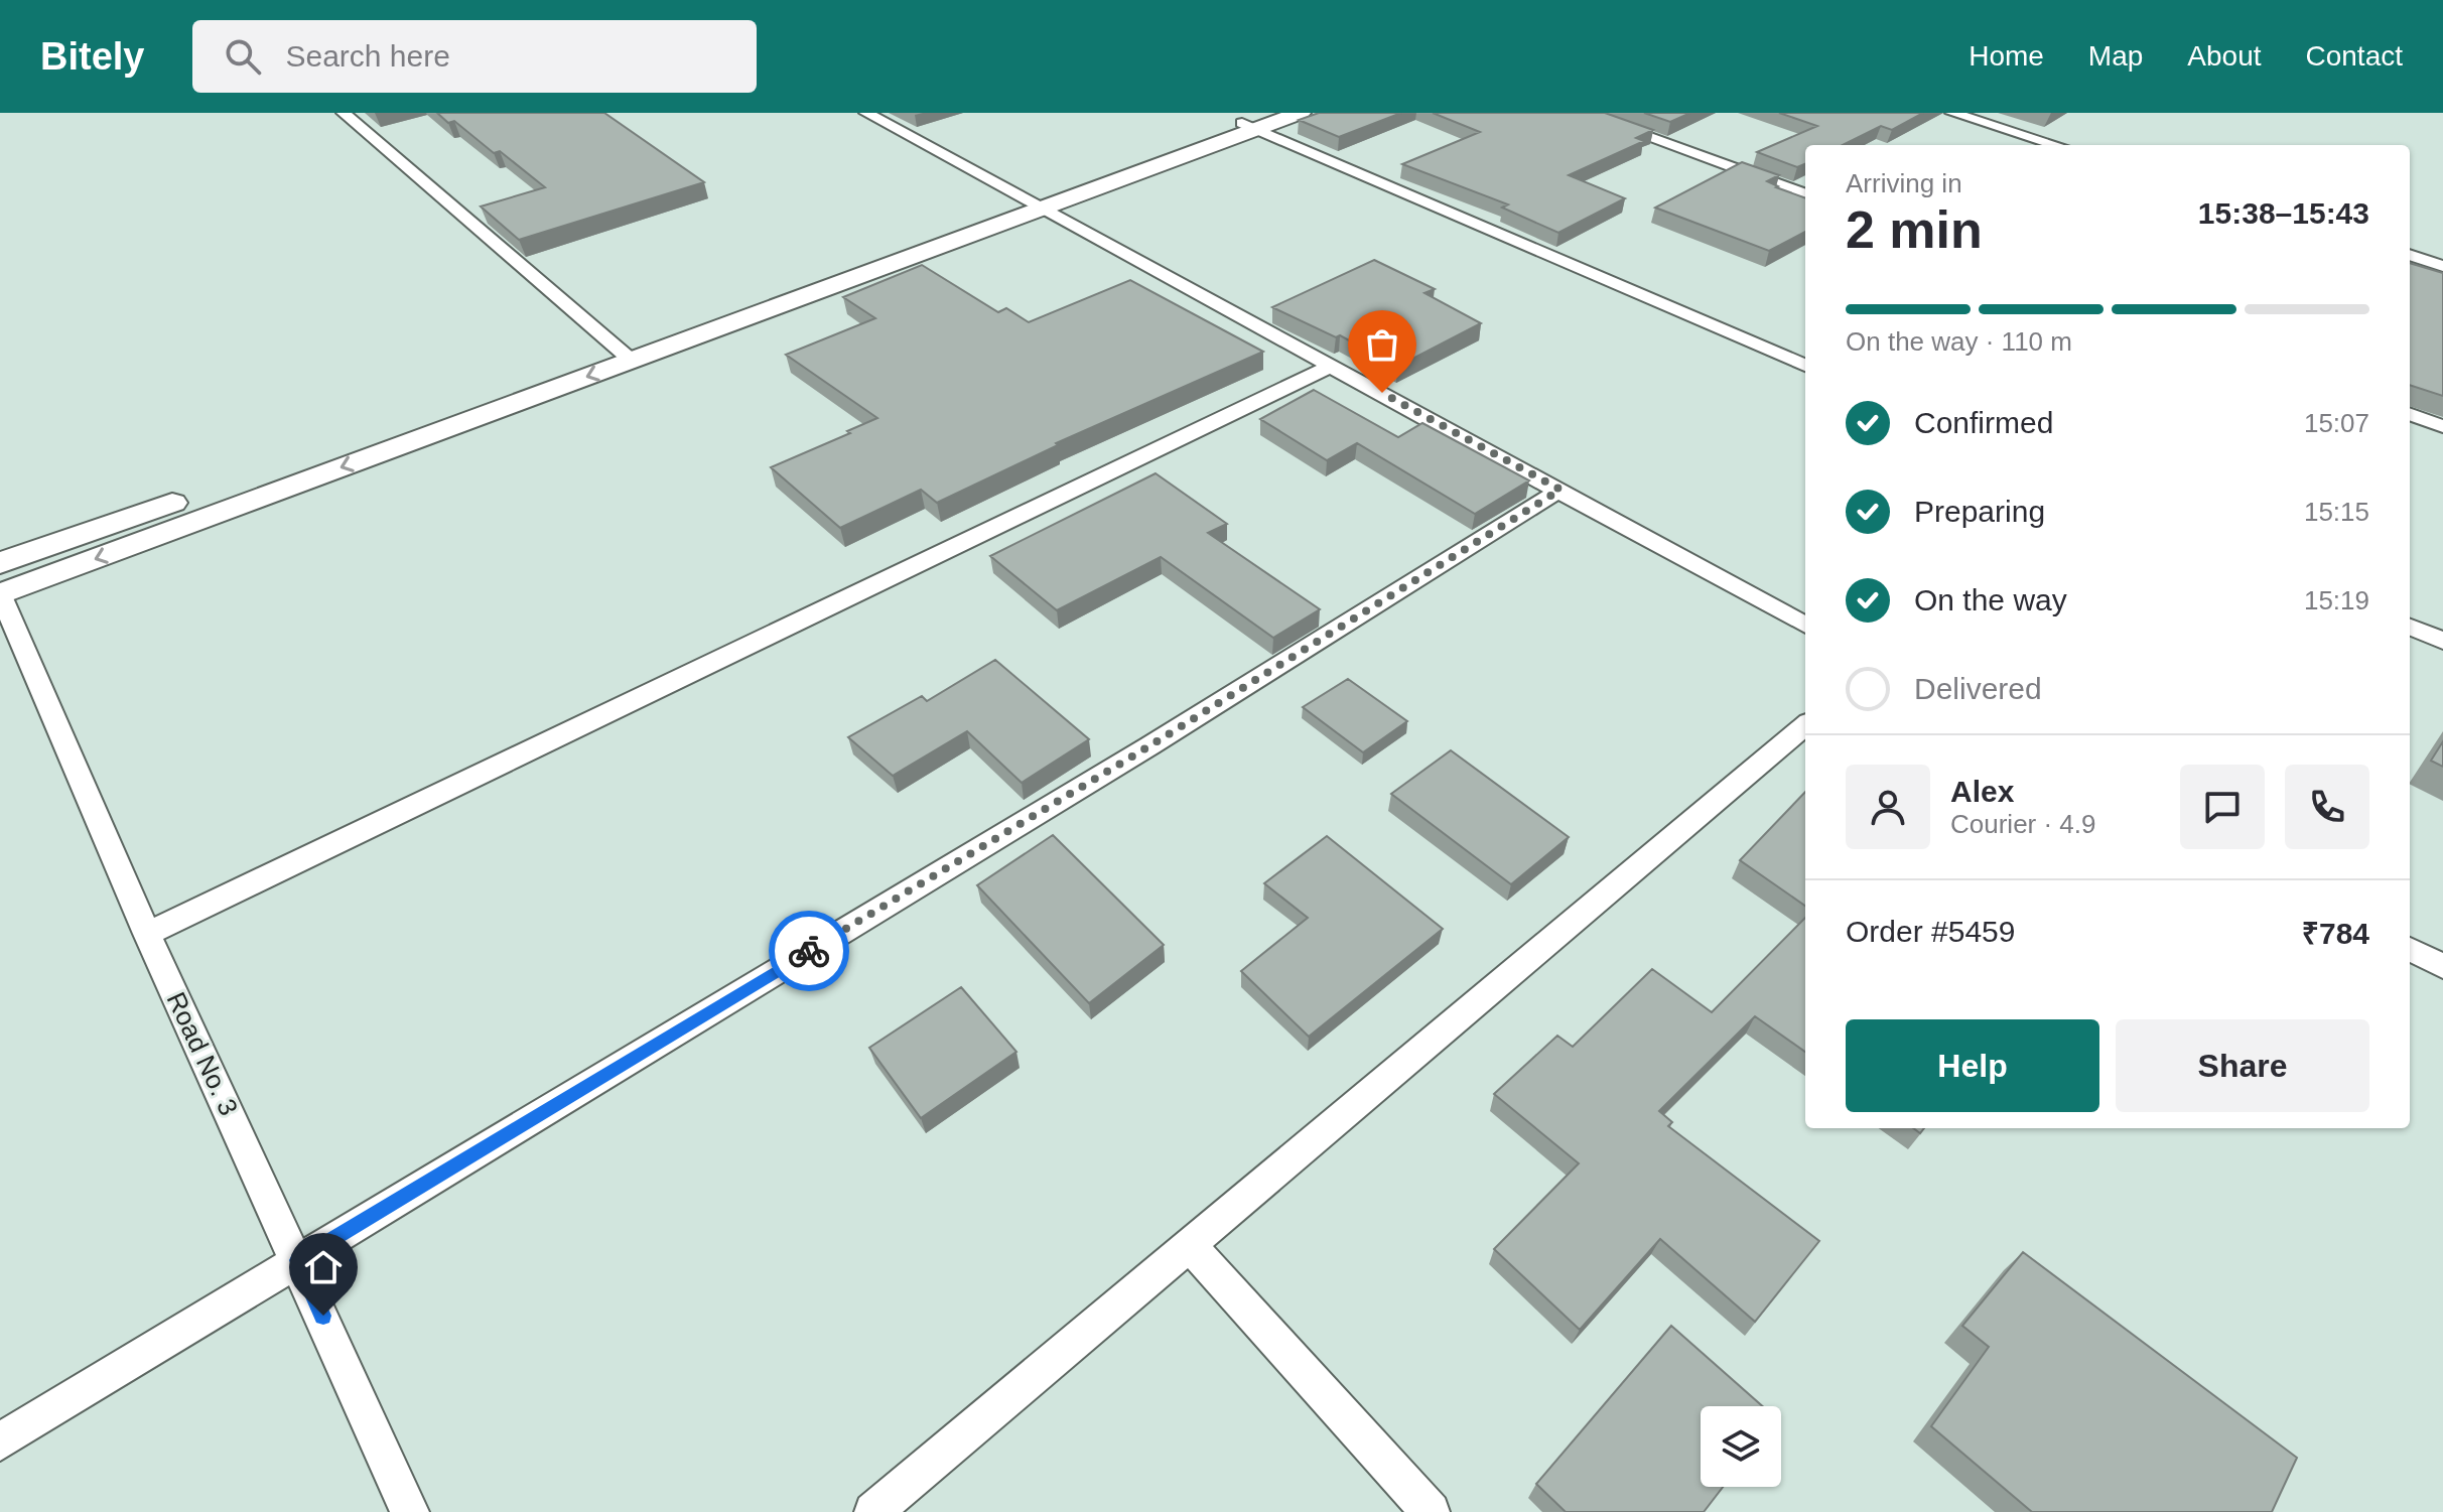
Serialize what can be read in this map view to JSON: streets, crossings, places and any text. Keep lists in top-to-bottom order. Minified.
{"streets":{"street":["Road No. 3"]},"page":{"header":"Bitely","search":"Search here","nav":["Home","Map","About","Contact"],"heading":["2 min","Arriving in","15:38–15:43"],"panel":["Alex","Courier · 4.9","Order #5459","₹784"],"bar":"On the way · 110 m","list":[["Confirmed","15:07"],["Preparing","15:15"],["On the way","15:19"],"Delivered"],"buttons":["Help","Share"]}}
